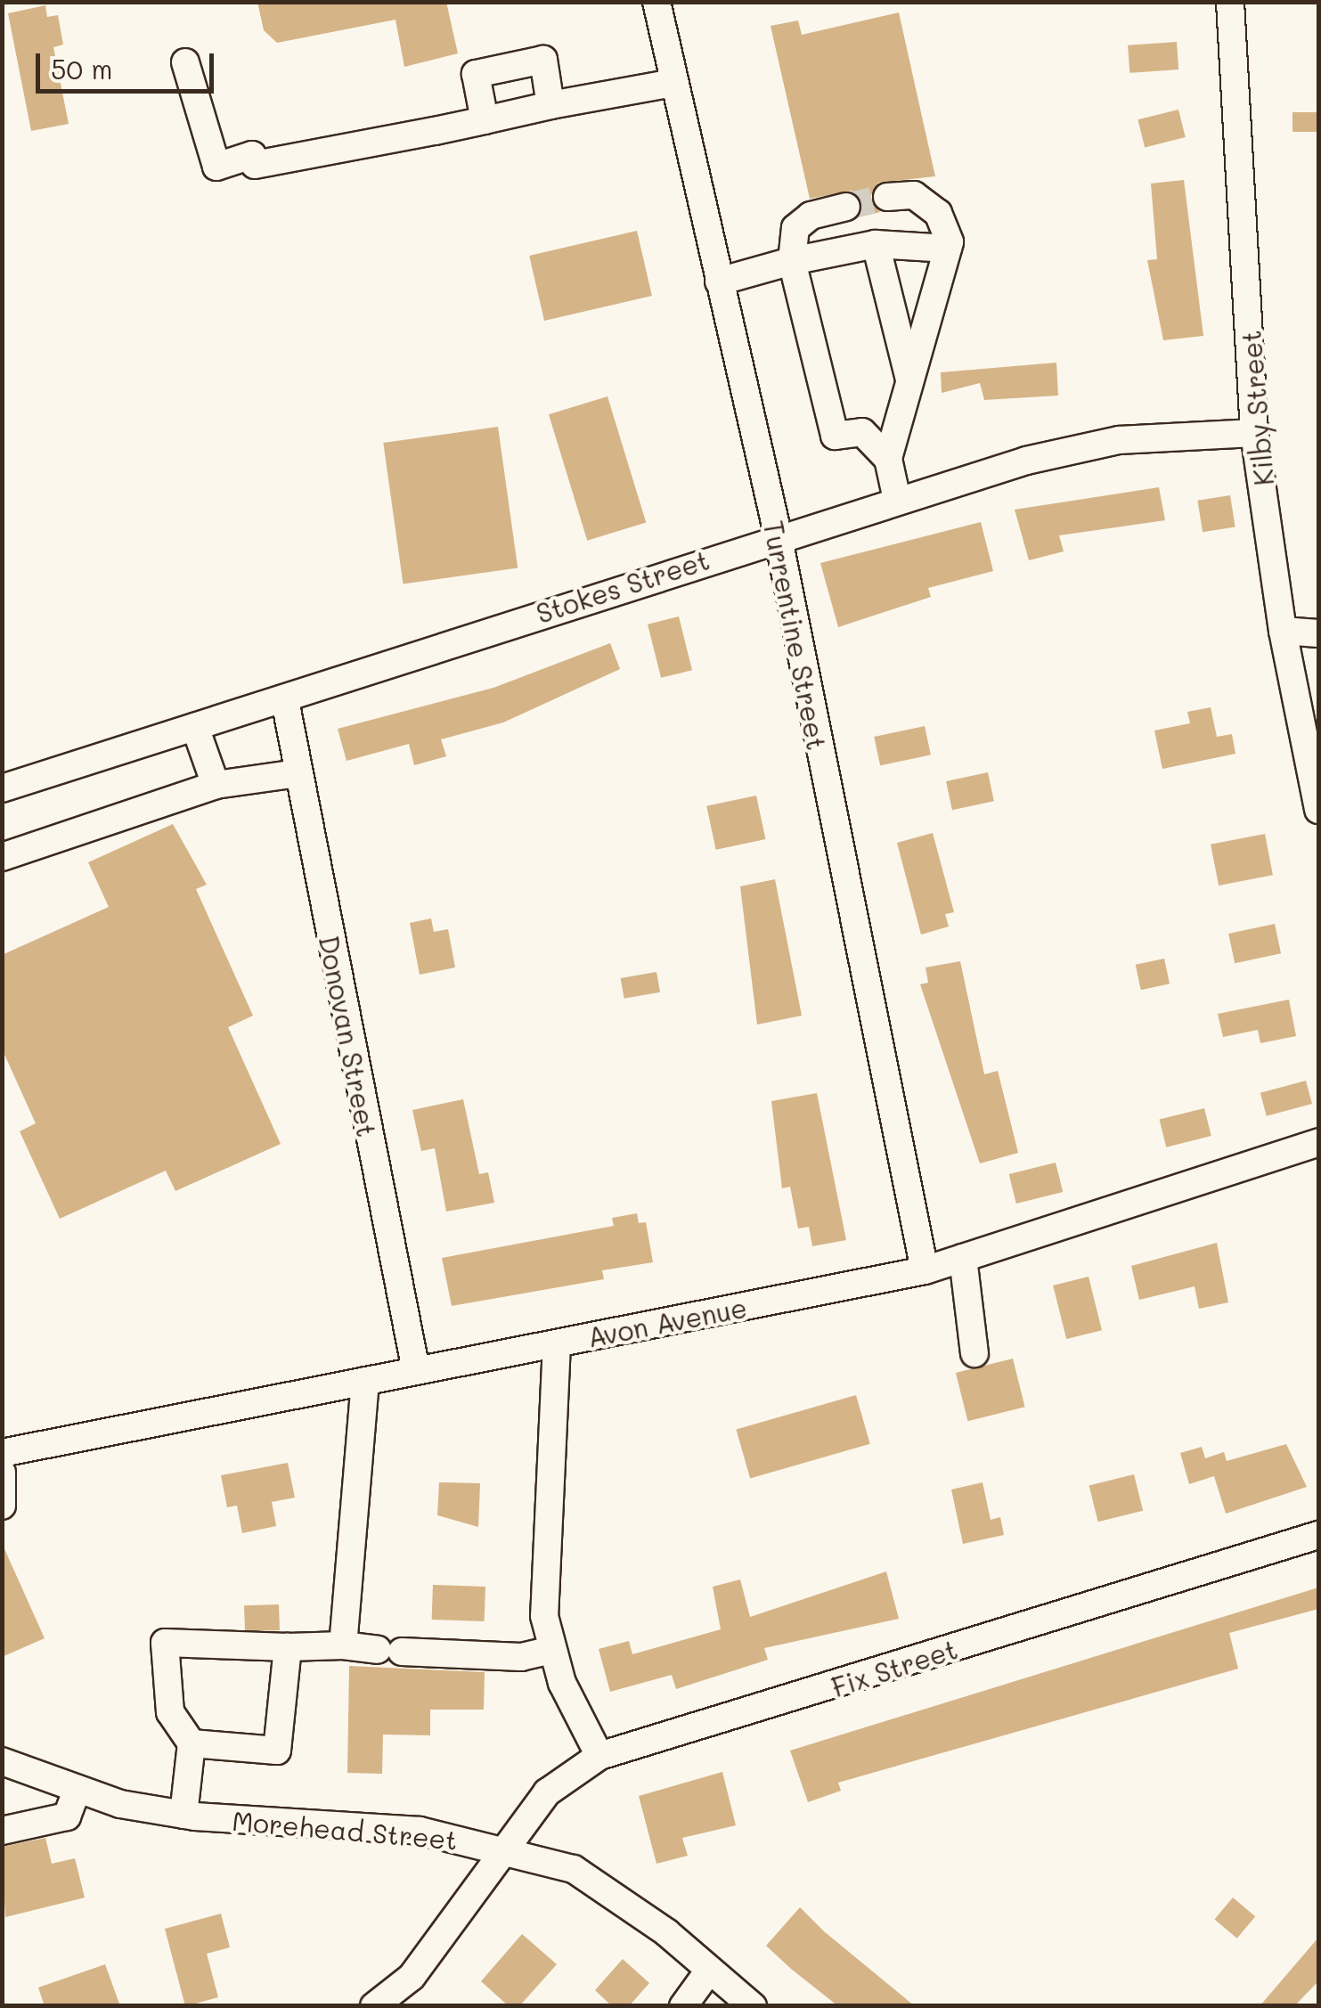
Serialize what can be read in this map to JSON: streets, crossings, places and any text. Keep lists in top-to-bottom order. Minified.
{"streets":{"street":["Kilby Street","Stokes Street","Turrentine Street","Donovan Street","Avon Avenue","Fix Street","Morehead Street"]},"crossings":[["Kilby Street","Stokes Street"],["Stokes Street","Turrentine Street"],["Stokes Street","Donovan Street"],["Turrentine Street","Avon Avenue"],["Donovan Street","Avon Avenue"],["Fix Street","Morehead Street"]],"scale_bar":"50 m"}
